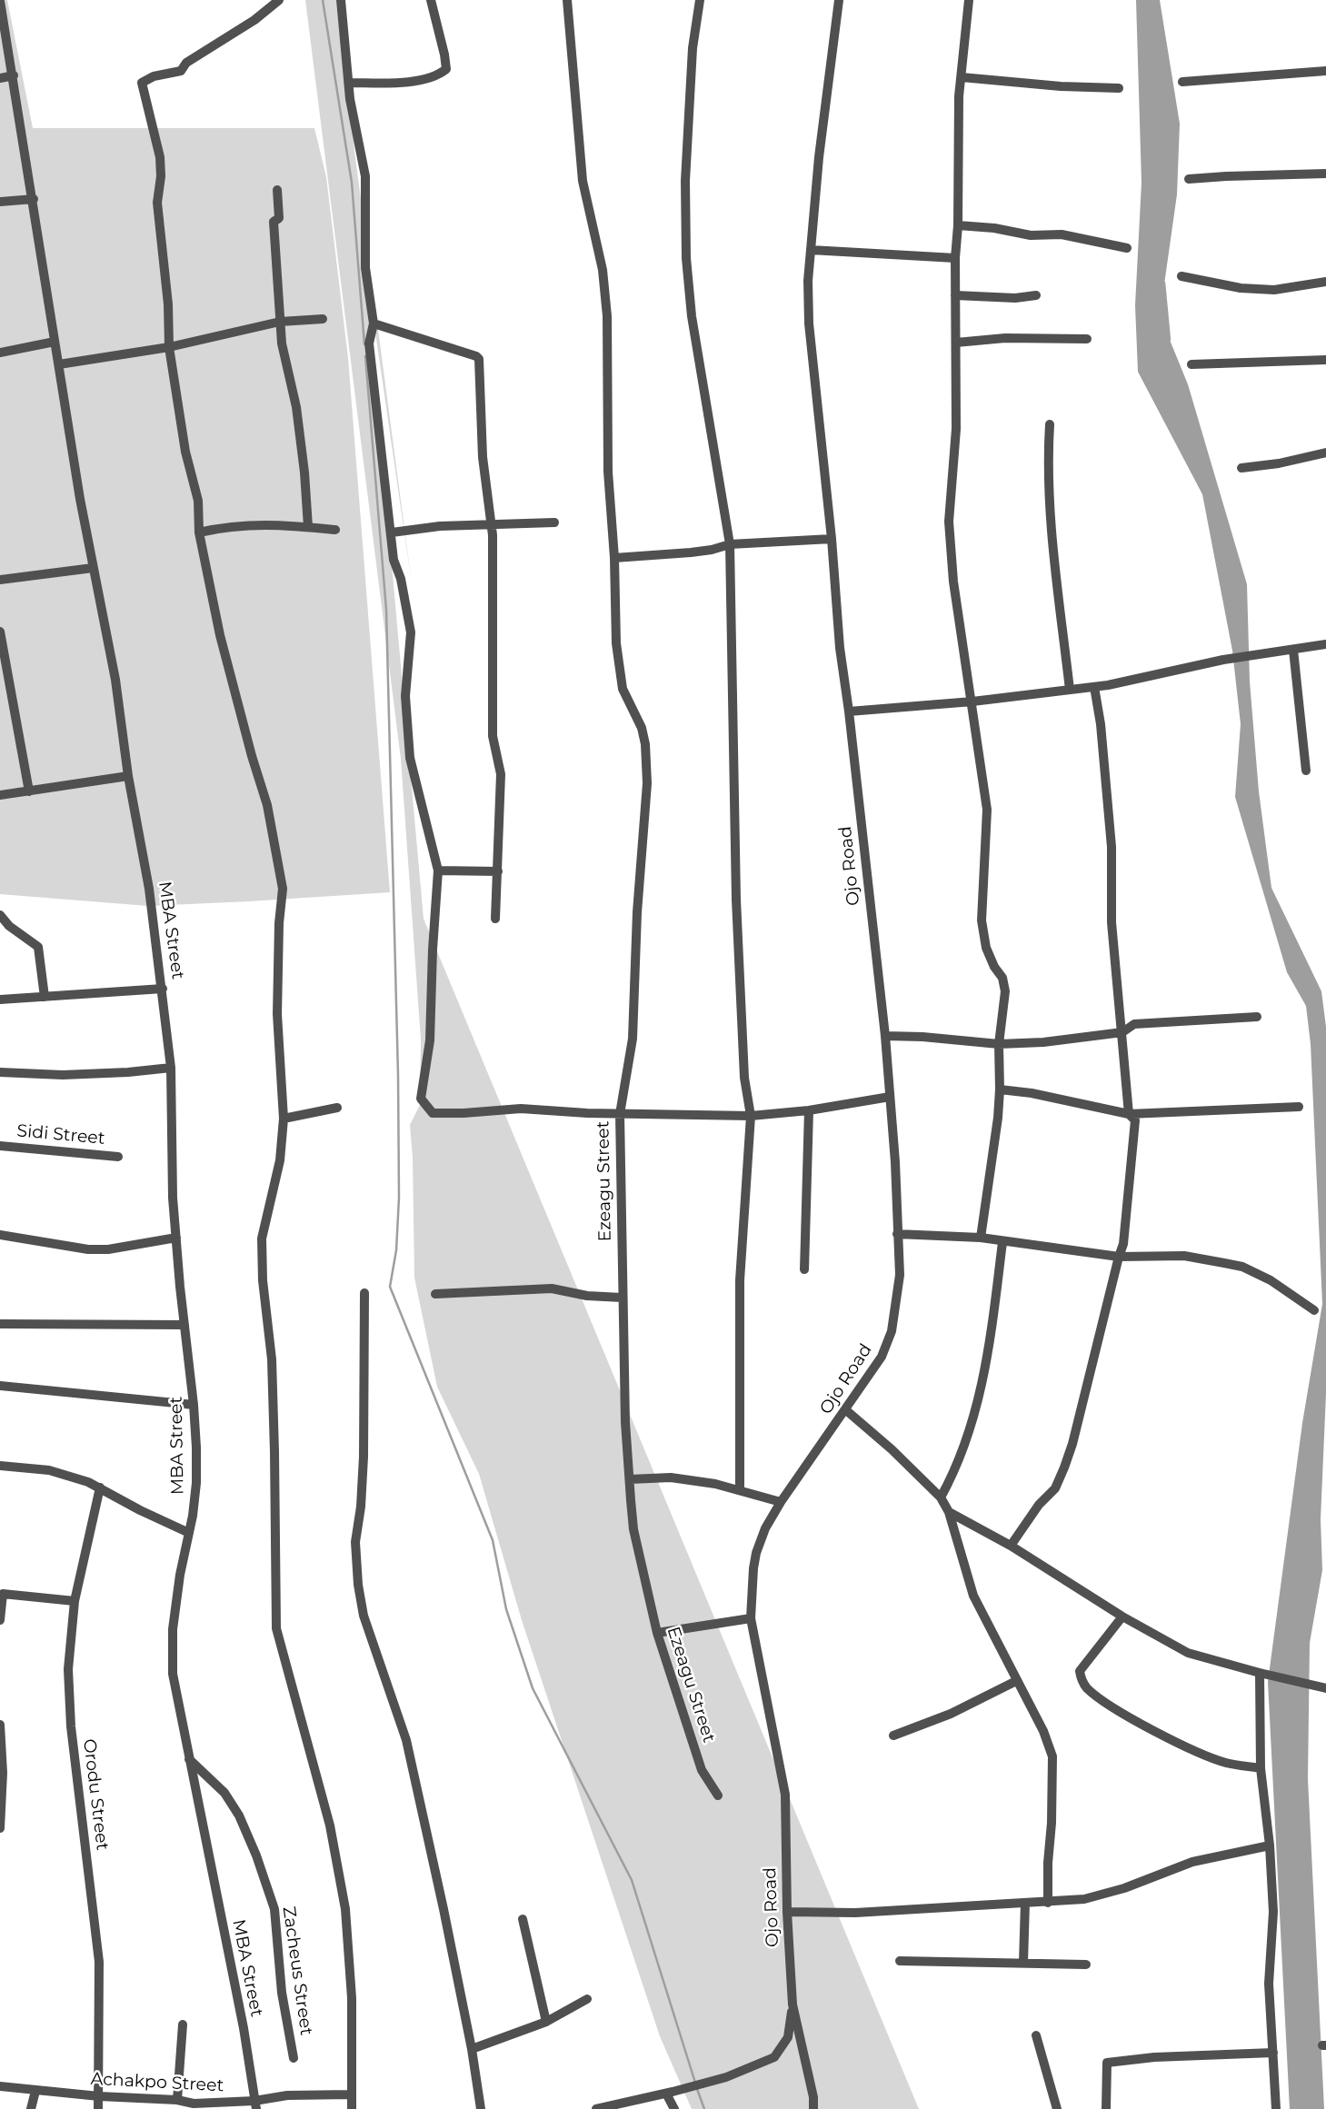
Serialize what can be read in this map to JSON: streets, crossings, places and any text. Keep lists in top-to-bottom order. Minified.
{"streets":{"street":["Ojo Road","MBA Street","Sidi Street","Ezeagu Street","Orodu Street","Zacheus Street","Achakpo Street"]},"crossings":[["MBA Street","Zacheus Street"],["MBA Street","Achakpo Street"],["Orodu Street","Achakpo Street"]]}
